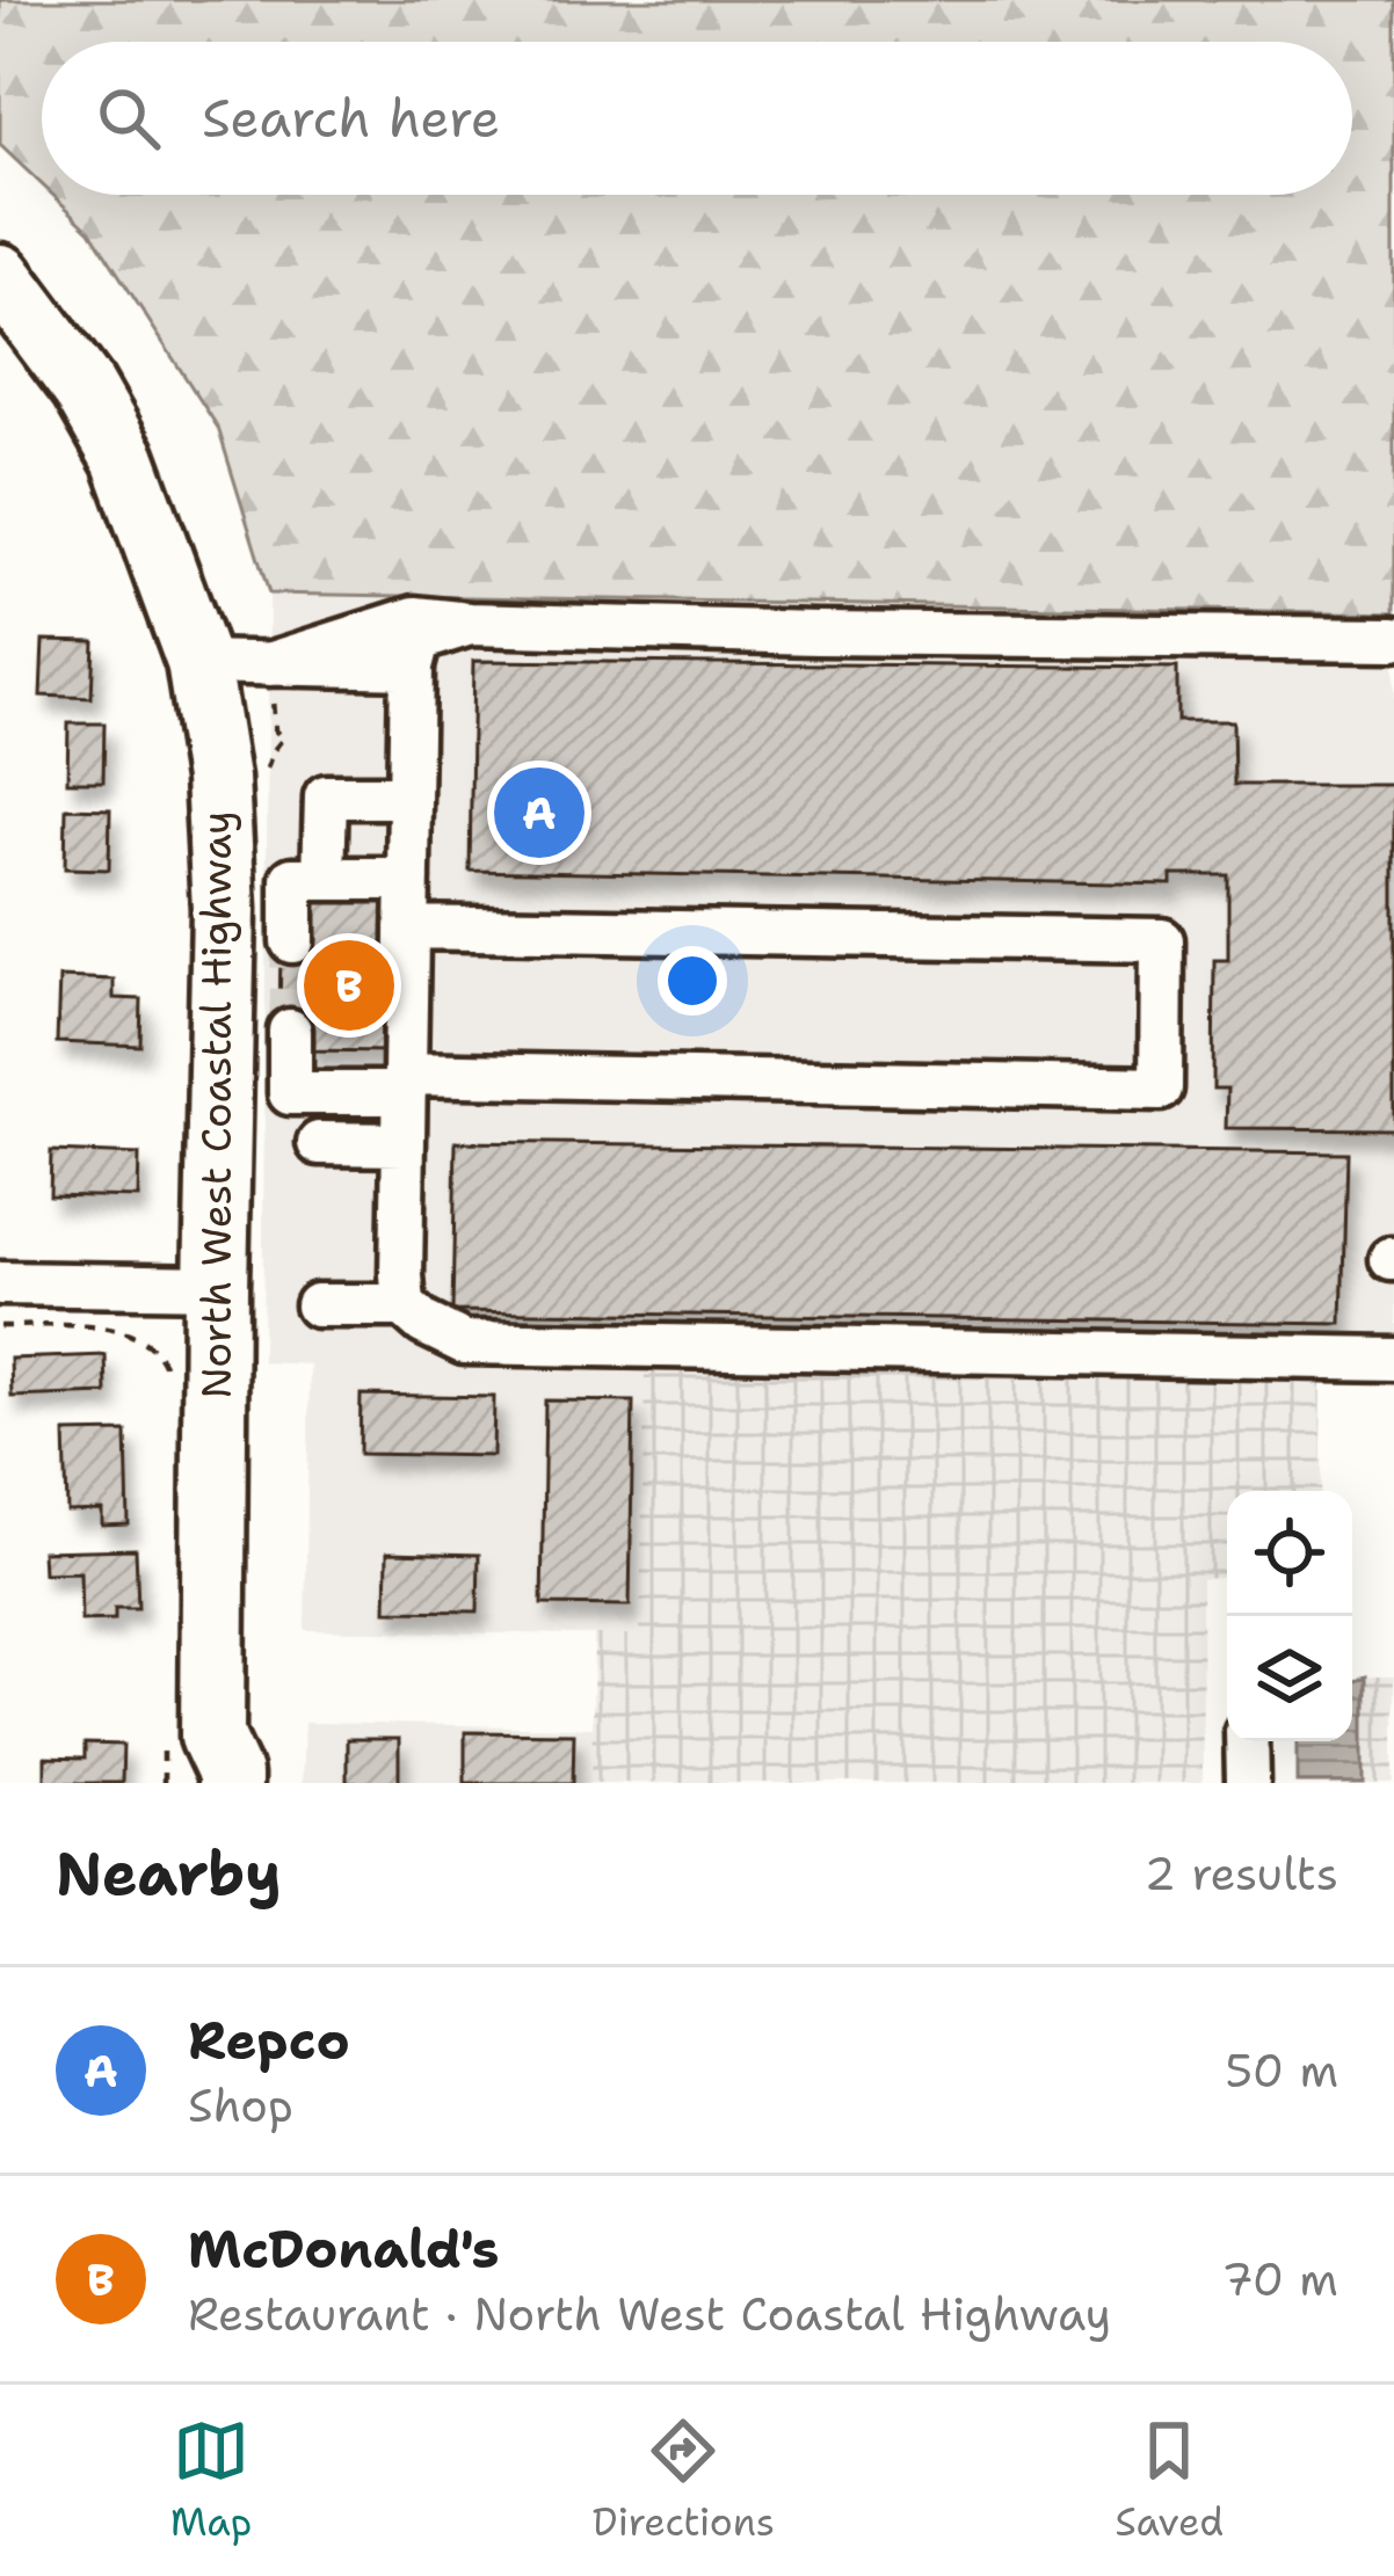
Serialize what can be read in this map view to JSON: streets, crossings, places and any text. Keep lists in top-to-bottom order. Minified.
{"streets":{"highway":["North West Coastal Highway"]},"page":{"search":"Search here","pins":["A","B"],"heading":["Nearby","2 results"],"list":[{"mark":"A","name":"Repco","note":"Shop","value":"50 m"},{"mark":"B","name":"McDonald's","note":"Restaurant · North West Coastal Highway","value":"70 m"}],"nav":["Map","Directions","Saved"]}}
